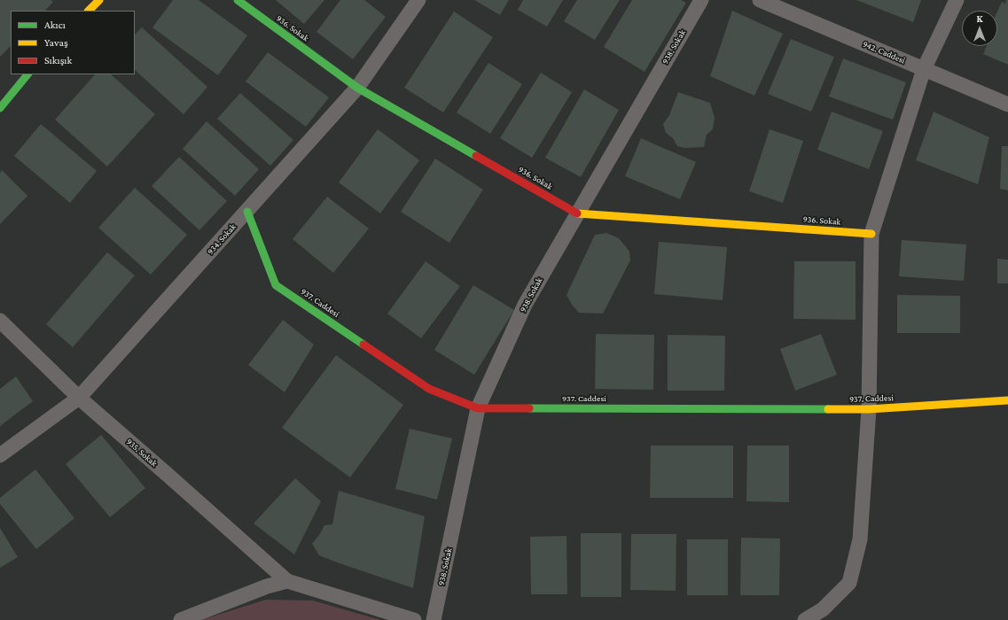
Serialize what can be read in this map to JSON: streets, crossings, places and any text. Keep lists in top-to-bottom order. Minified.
{"streets":{"street":["936. Sokak","938. Sokak","942. Caddesi","934. Sokak","937. Caddesi","935. Sokak"]},"crossings":[["936. Sokak","938. Sokak"],["936. Sokak","934. Sokak"],["938. Sokak","937. Caddesi"],["934. Sokak","937. Caddesi"],["934. Sokak","935. Sokak"]],"legend":["Akıcı","Yavaş","Sıkışık"],"north":"top"}
